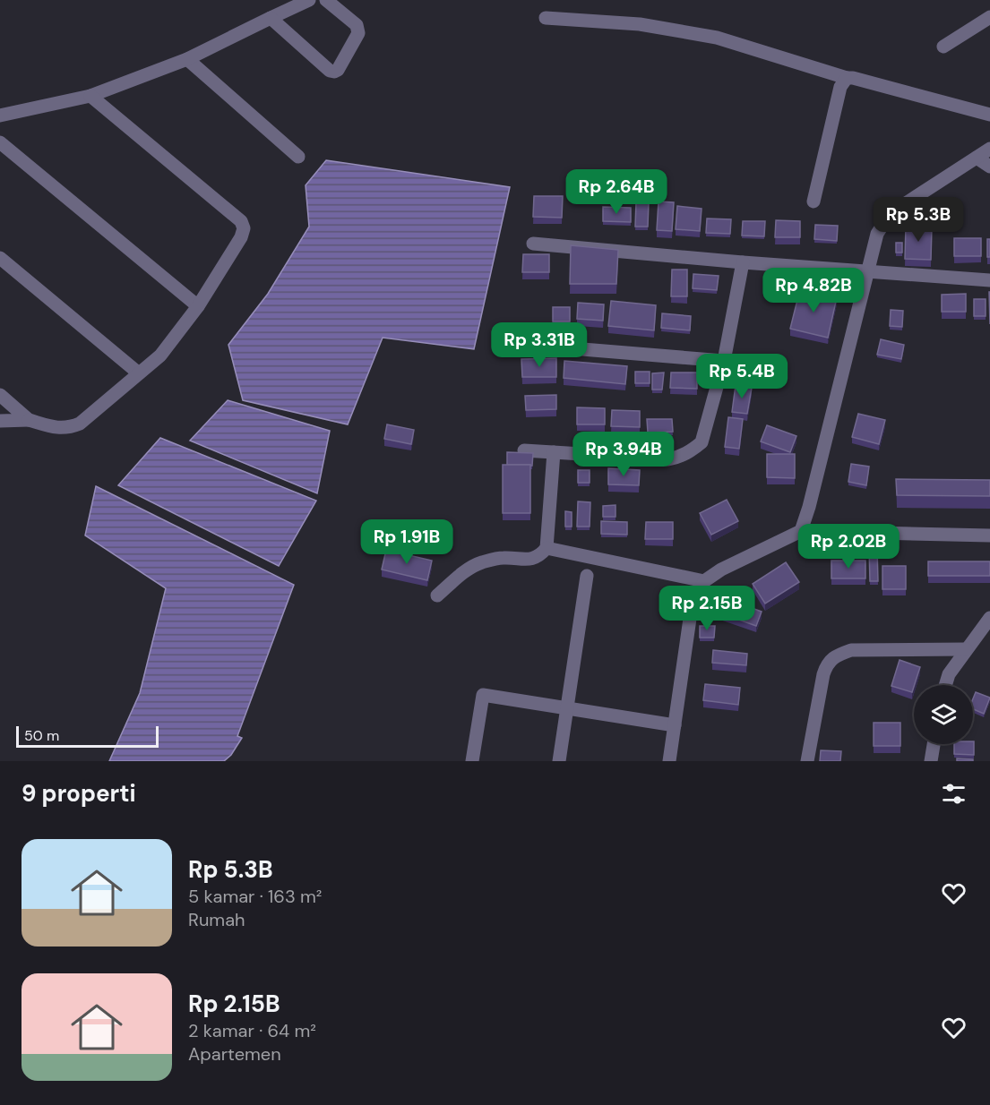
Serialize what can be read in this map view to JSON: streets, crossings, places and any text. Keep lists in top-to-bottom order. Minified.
{"scale_bar":"50 m","page":{"price":["Rp 2.64B","Rp 5.3B","Rp 4.82B","Rp 3.31B","Rp 5.4B","Rp 3.94B","Rp 1.91B","Rp 2.02B","Rp 2.15B"],"scale":"50 m","heading":"9 properti","list":[{"name":"Rp 5.3B","note":"5 kamar · 163 m² · Rumah"},{"name":"Rp 2.15B","note":"2 kamar · 64 m² · Apartemen"}]}}
